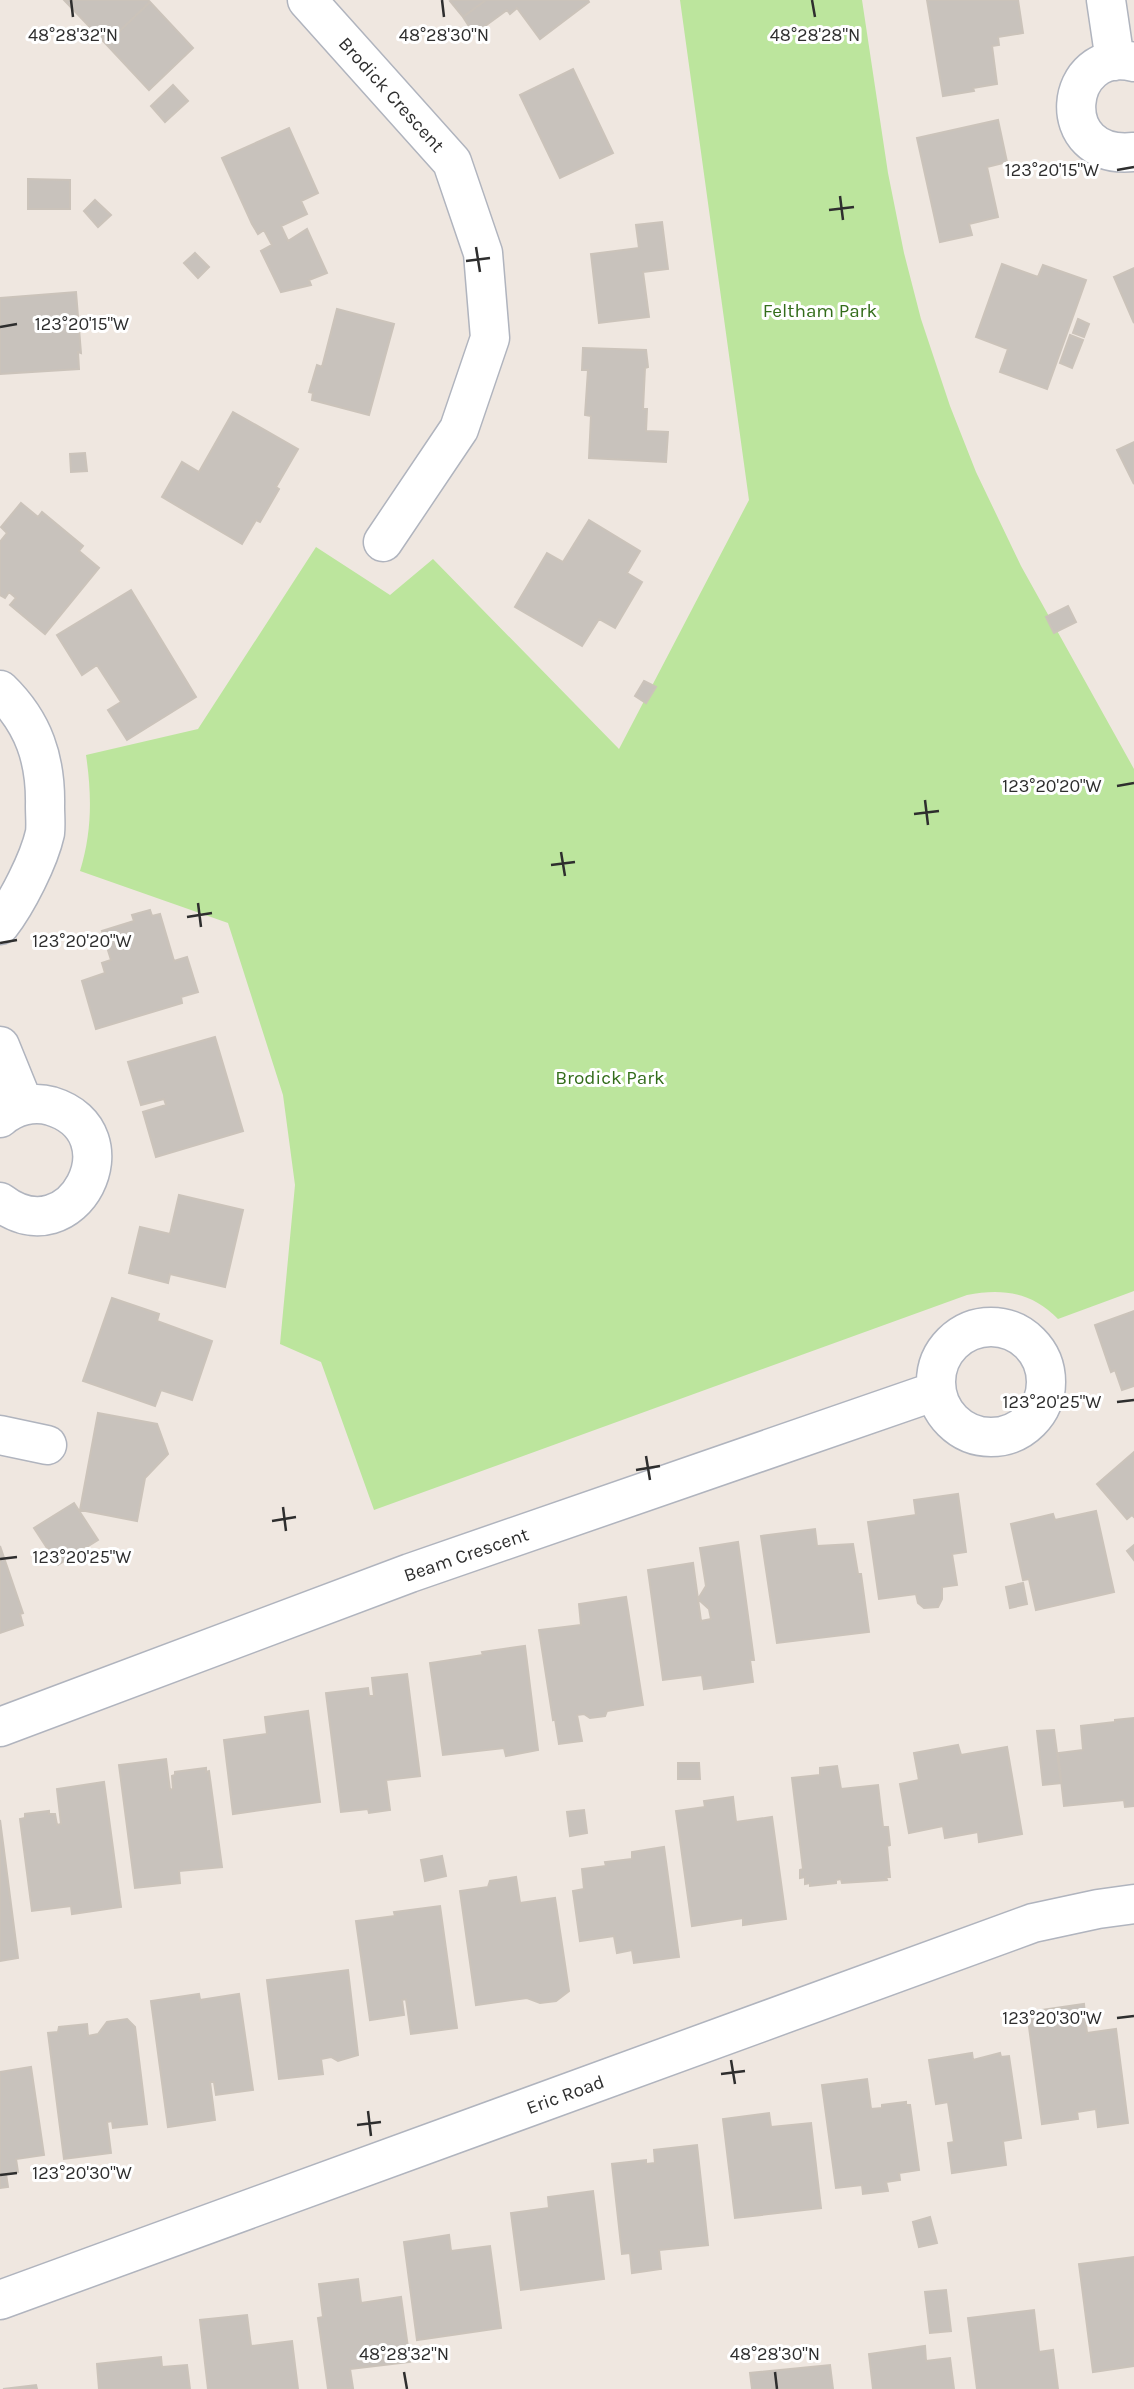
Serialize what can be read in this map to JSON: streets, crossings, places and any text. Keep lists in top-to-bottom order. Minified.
{"streets":{"street":["Brodick Crescent","Beam Crescent","Eric Road"]},"parks":["Feltham Park","Brodick Park"],"coordinates":["48°28'32\"N","48°28'30\"N","48°28'28\"N","123°20'15\"W","123°20'20\"W","123°20'25\"W","123°20'30\"W"]}
